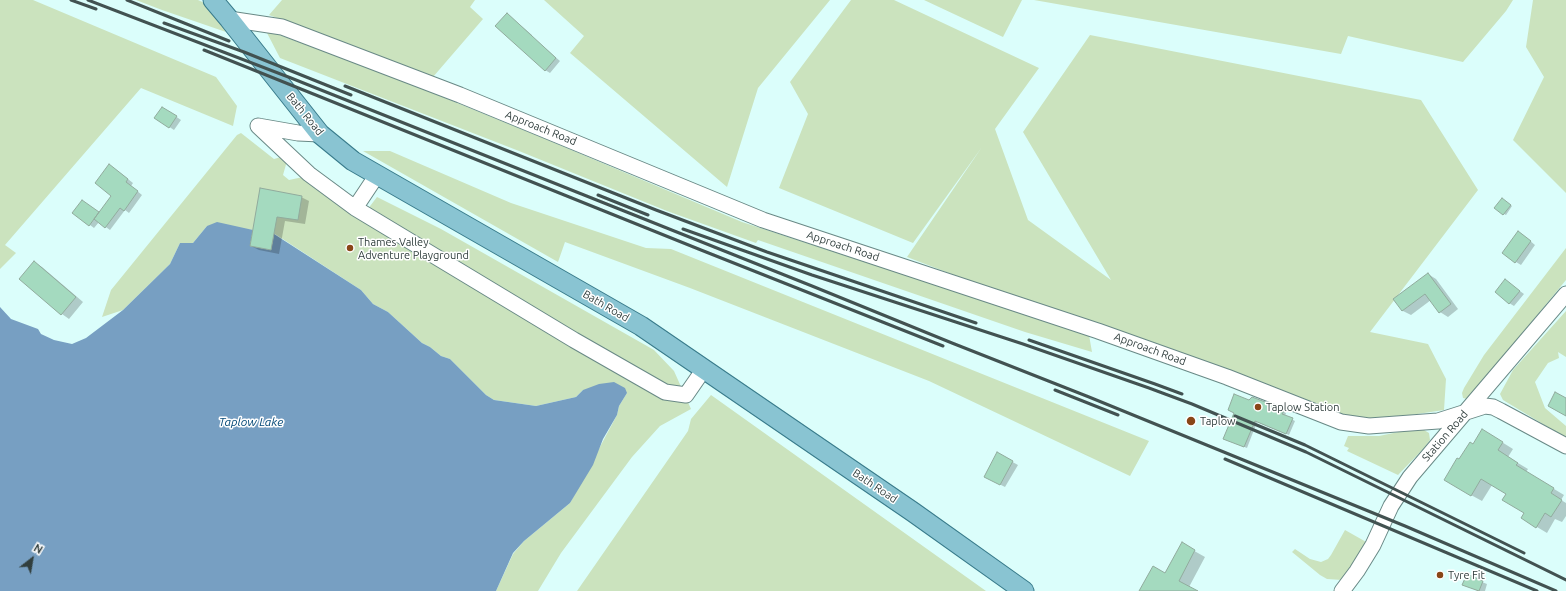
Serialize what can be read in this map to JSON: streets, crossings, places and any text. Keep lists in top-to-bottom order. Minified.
{"streets":{"main road":["Bath Road"],"street":["Approach Road","Station Road"]},"crossings":[["Bath Road","Approach Road"],["Approach Road","Station Road"]],"water":["Taplow Lake"],"places":["Thames Valley Adventure Playground","Taplow Station","Taplow","Tyre Fit"],"north":"top right"}
